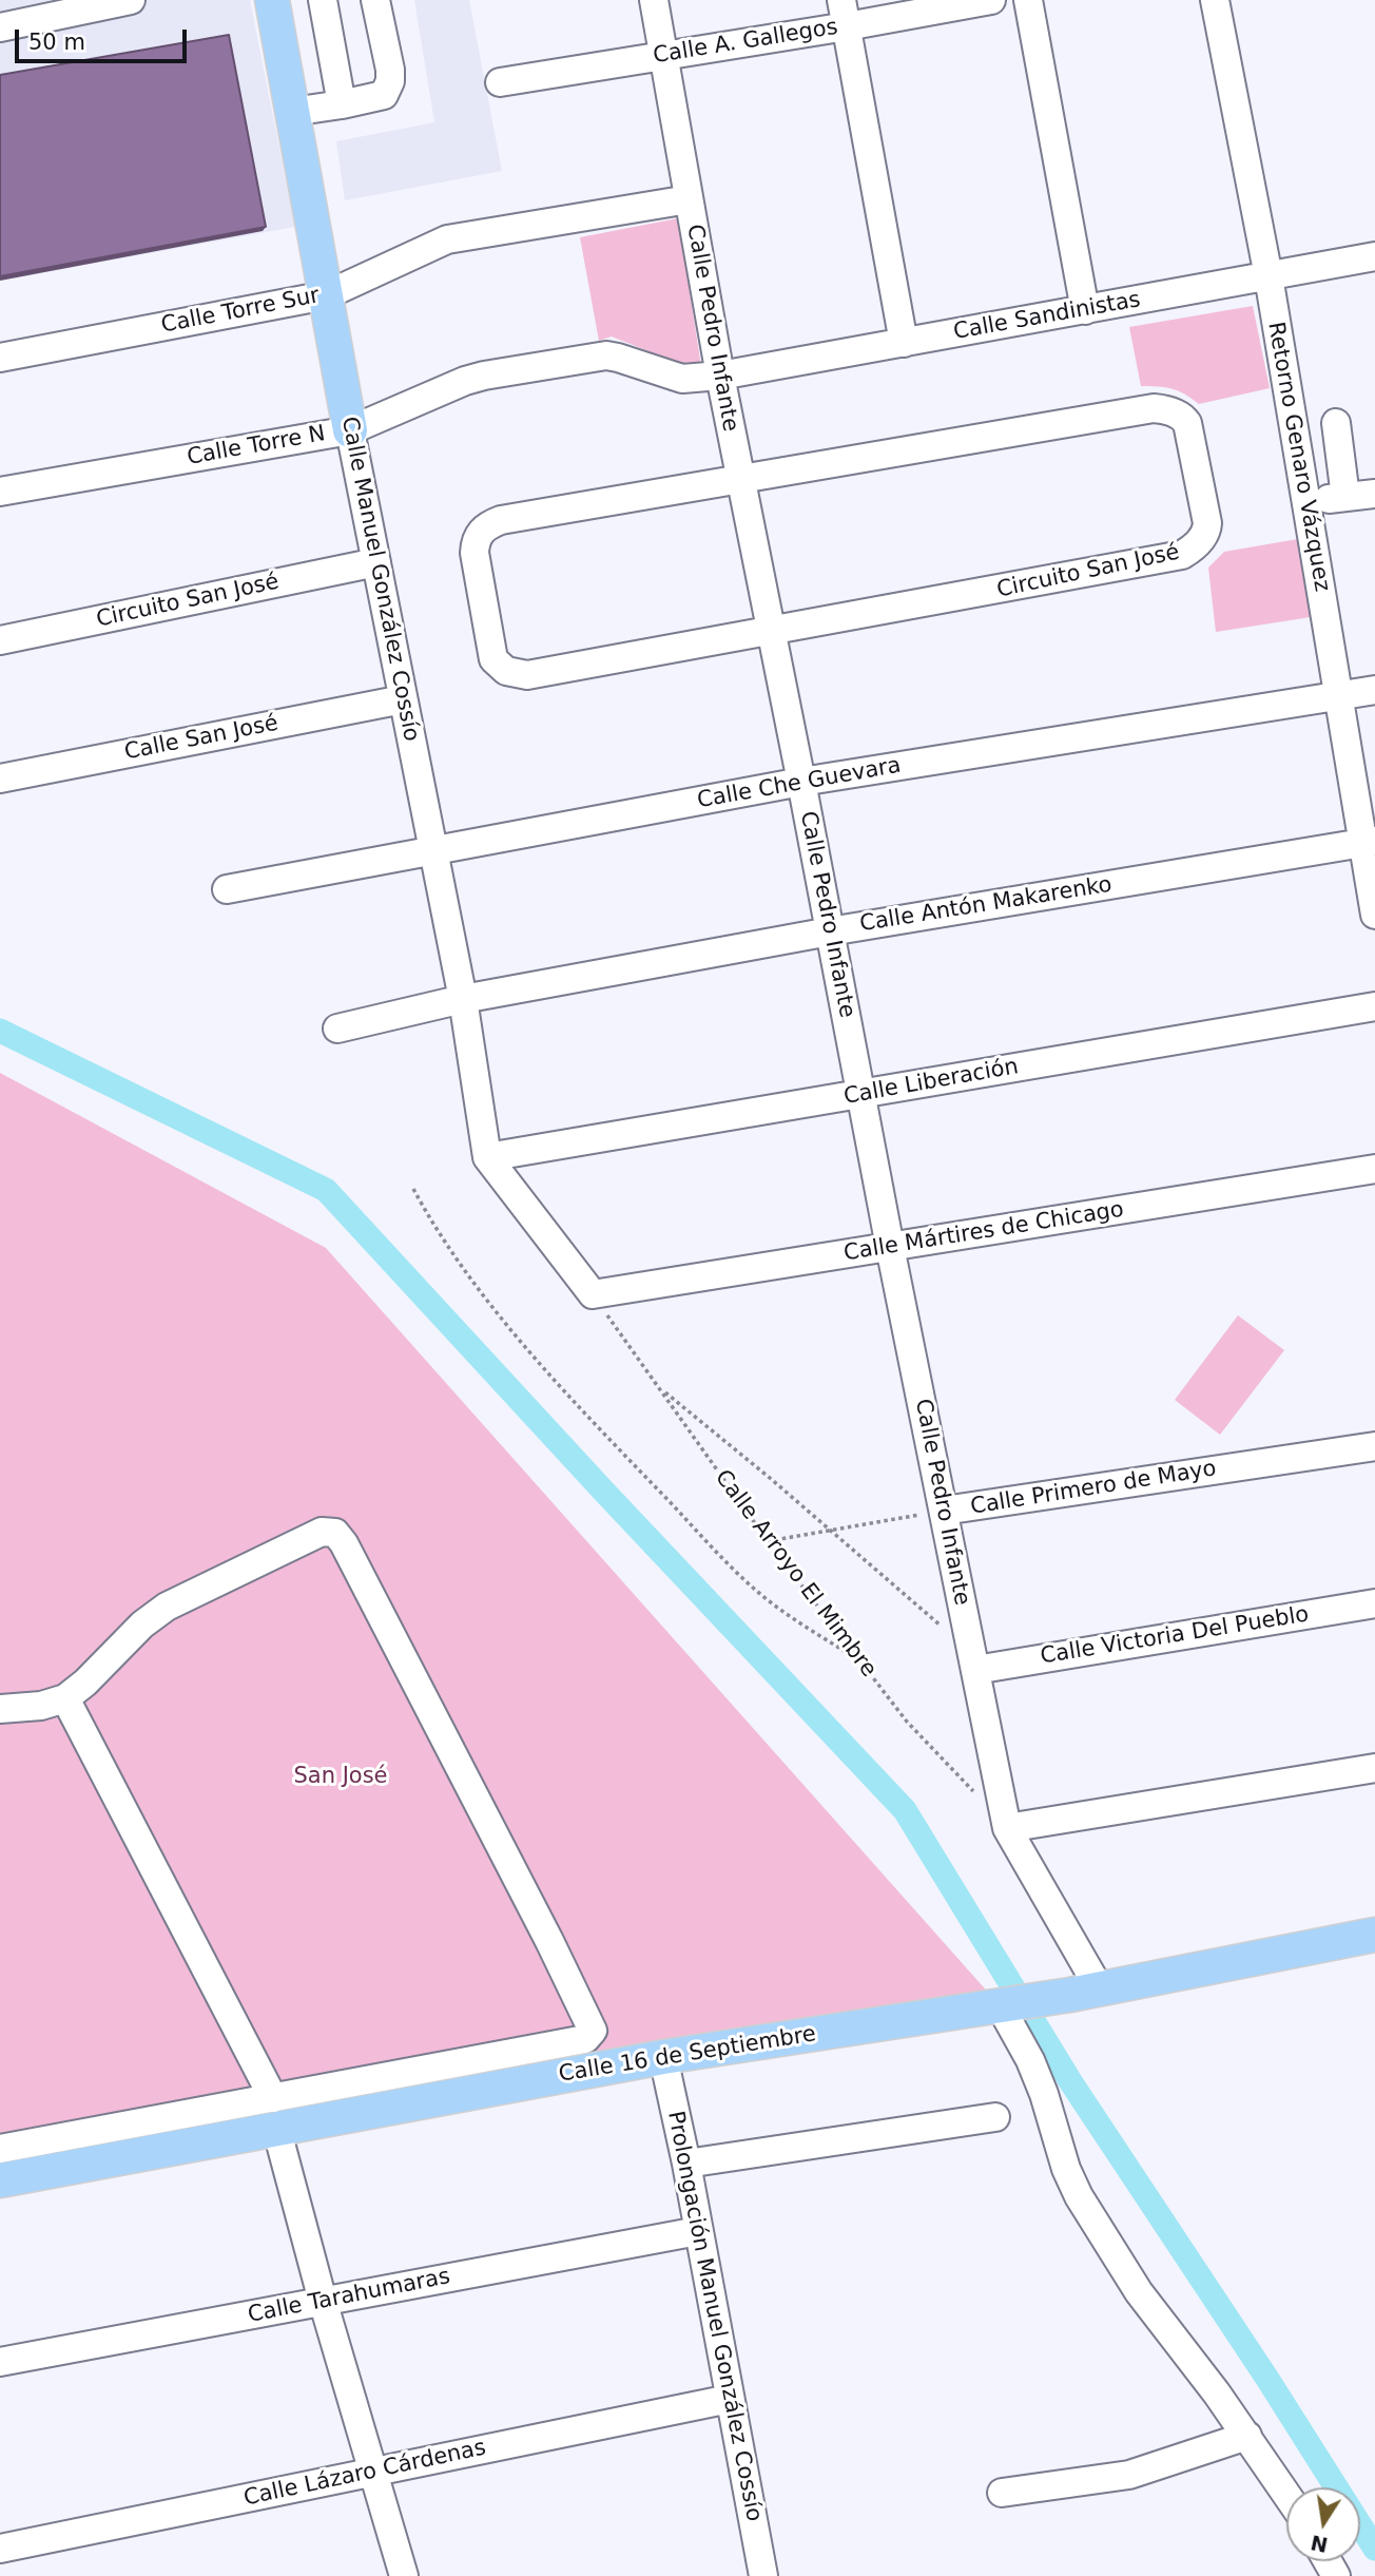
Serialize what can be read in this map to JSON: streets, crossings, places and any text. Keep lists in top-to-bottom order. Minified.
{"streets":{"main road":["Calle Manuel González Cossío","Calle 16 de Septiembre"],"street":["Calle A. Gallegos","Calle Torre Sur","Calle Sandinistas","Calle Pedro Infante","Calle Torre N","Retorno Genaro Vázquez","Circuito San José","Calle San José","Calle Che Guevara","Calle Antón Makarenko","Calle Liberación","Calle Mártires de Chicago","Calle Primero de Mayo","Calle Victoria Del Pueblo","Calle Tarahumaras","Prolongación Manuel González Cossío","Calle Lázaro Cárdenas"],"path":["Calle Arroyo El Mimbre"]},"crossings":[["Calle A. Gallegos","Calle Pedro Infante"],["Calle Torre Sur","Calle Pedro Infante"],["Calle Torre Sur","Calle Manuel González Cossío"],["Calle Sandinistas","Calle Pedro Infante"],["Calle Sandinistas","Calle Torre N"],["Calle Sandinistas","Retorno Genaro Vázquez"],["Calle Pedro Infante","Calle Torre N"],["Calle Pedro Infante","Circuito San José"],["Calle Pedro Infante","Calle Che Guevara"],["Calle Pedro Infante","Calle Antón Makarenko"],["Calle Pedro Infante","Calle Liberación"],["Calle Pedro Infante","Calle Mártires de Chicago"],["Calle Pedro Infante","Calle Primero de Mayo"],["Calle Pedro Infante","Calle Victoria Del Pueblo"],["Calle Torre N","Calle Manuel González Cossío"],["Retorno Genaro Vázquez","Calle Che Guevara"],["Retorno Genaro Vázquez","Calle Antón Makarenko"],["Circuito San José","Calle Manuel González Cossío"],["Calle Manuel González Cossío","Calle San José"],["Calle Manuel González Cossío","Calle Che Guevara"],["Calle Manuel González Cossío","Calle Antón Makarenko"],["Calle Manuel González Cossío","Calle Liberación"],["Calle Mártires de Chicago","Calle Arroyo El Mimbre"],["Calle Primero de Mayo","Calle Arroyo El Mimbre"],["Calle 16 de Septiembre","Prolongación Manuel González Cossío"],["Calle Tarahumaras","Prolongación Manuel González Cossío"],["Prolongación Manuel González Cossío","Calle Lázaro Cárdenas"]],"parks":["San José"],"scale_bar":"50 m","north":"bottom"}
